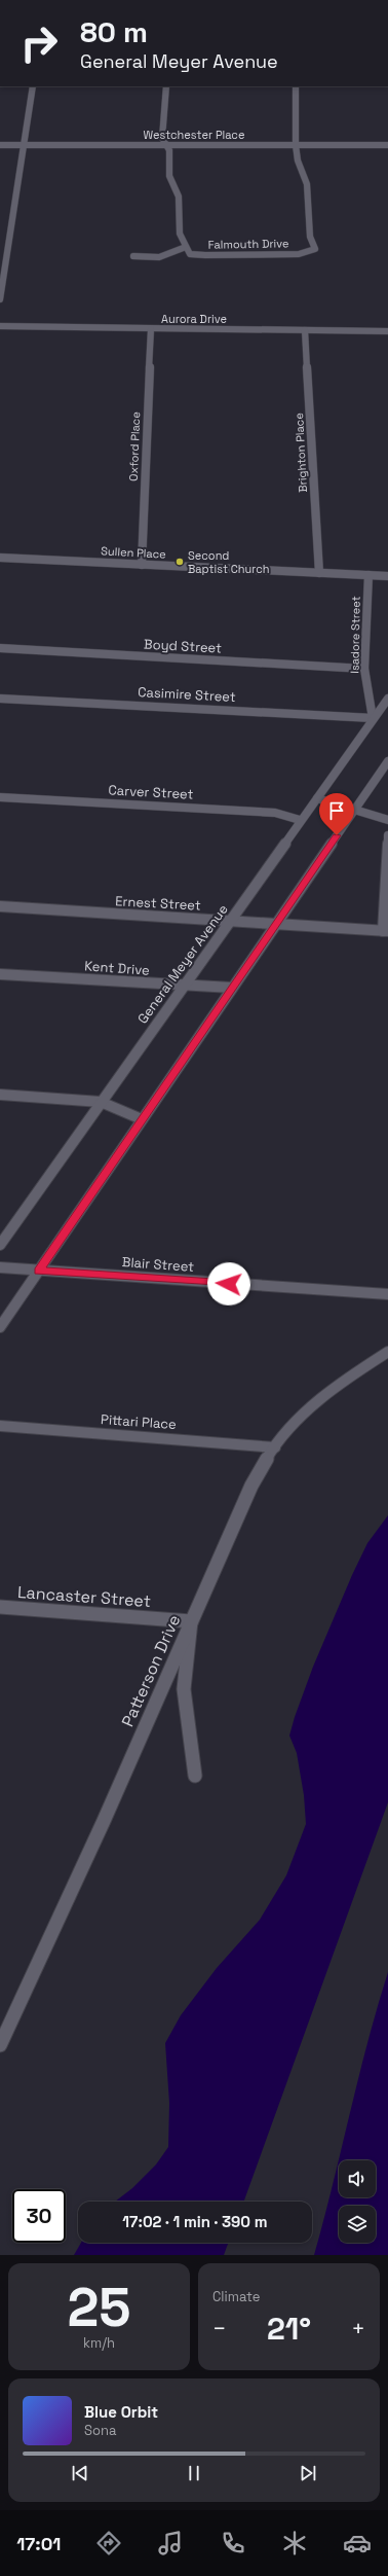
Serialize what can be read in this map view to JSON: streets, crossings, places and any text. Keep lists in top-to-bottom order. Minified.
{"streets":{"street":["Westchester Place","Falmouth Drive","Aurora Drive","Oxford Place","Brighton Place","Sullen Place","Isadore Street","Boyd Street","Casimire Street","Carver Street","Ernest Street","General Meyer Avenue","Kent Drive","Blair Street","Pittari Place","Lancaster Street","Patterson Drive"]},"crossings":[["Westchester Place","Falmouth Drive"],["Aurora Drive","Oxford Place"],["Aurora Drive","Brighton Place"],["Oxford Place","Sullen Place"],["Brighton Place","Sullen Place"],["Sullen Place","Isadore Street"],["Isadore Street","Boyd Street"],["Isadore Street","Casimire Street"],["Isadore Street","General Meyer Avenue"],["Casimire Street","General Meyer Avenue"],["Carver Street","General Meyer Avenue"],["Ernest Street","General Meyer Avenue"],["General Meyer Avenue","Kent Drive"],["Pittari Place","Patterson Drive"],["Lancaster Street","Patterson Drive"]],"places":["Second Baptist Church"],"page":{"turn":["80 m","General Meyer Avenue"],"limit":"30","trip":"17:02 · 1 min · 390 m","tile":[["25","km/h"],"Climate"],"heat":["−","21°","+"],"song":["Blue Orbit","Sona"],"tabs":"17:01"}}
